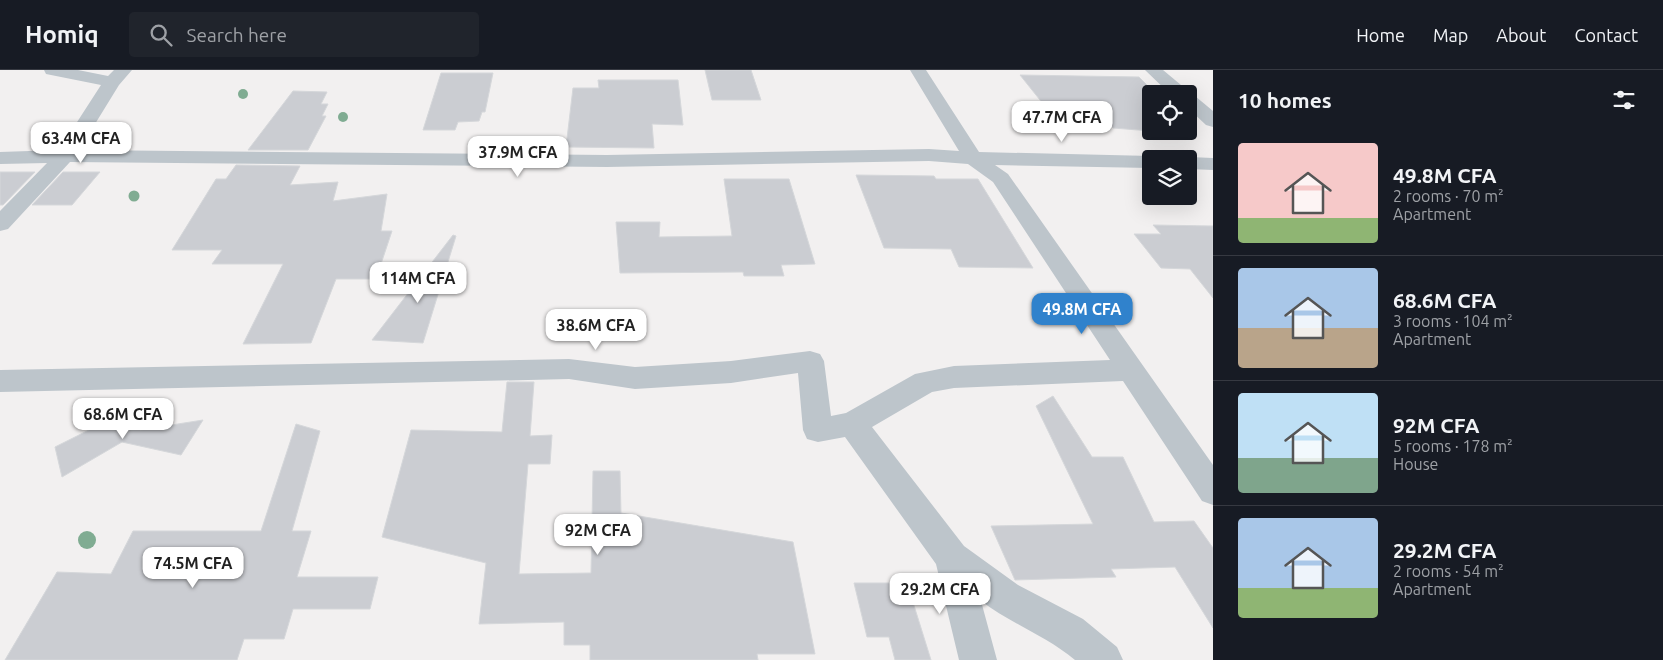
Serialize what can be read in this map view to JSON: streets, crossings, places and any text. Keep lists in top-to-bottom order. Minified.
{"page":{"header":"Homiq","search":"Search here","nav":["Home","Map","About","Contact"],"heading":"10 homes","price":["47.7M CFA","63.4M CFA","37.9M CFA","114M CFA","49.8M CFA","38.6M CFA","68.6M CFA","92M CFA","74.5M CFA","29.2M CFA"],"list":[{"name":"49.8M CFA","note":"2 rooms · 70 m² · Apartment"},{"name":"68.6M CFA","note":"3 rooms · 104 m² · Apartment"},{"name":"92M CFA","note":"5 rooms · 178 m² · House"},{"name":"29.2M CFA","note":"2 rooms · 54 m² · Apartment"}]}}
